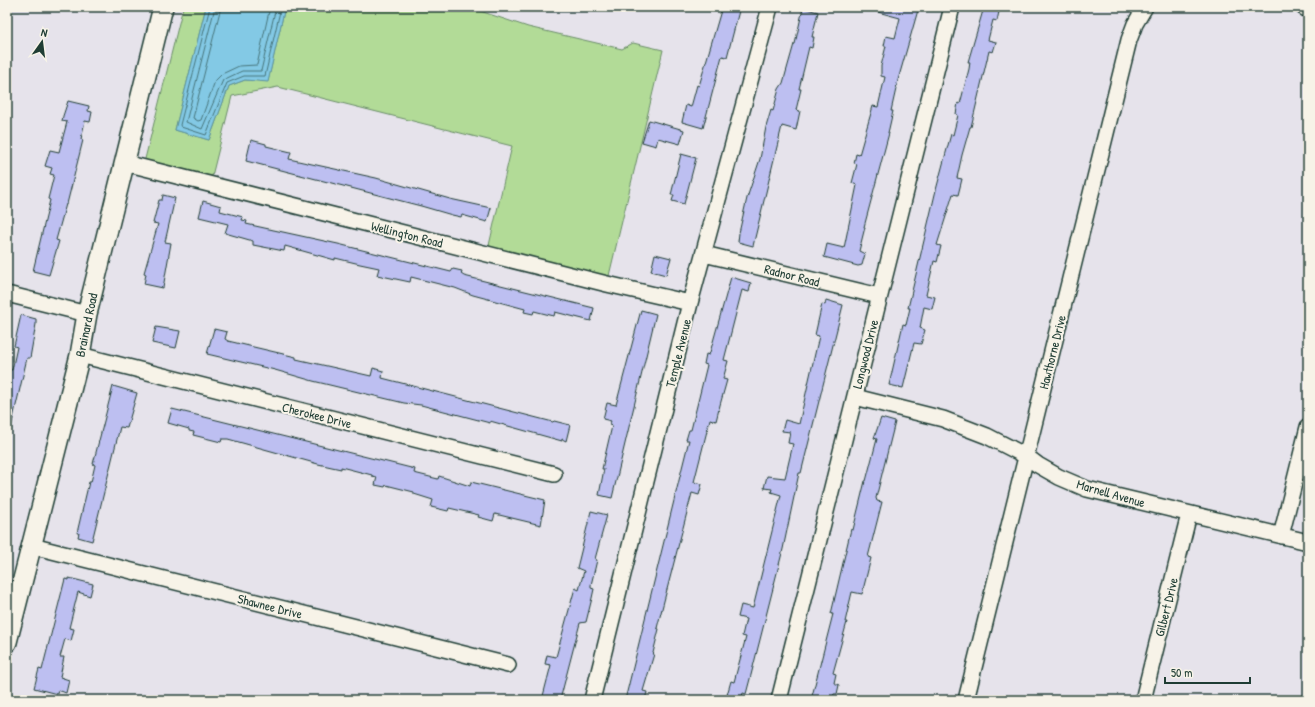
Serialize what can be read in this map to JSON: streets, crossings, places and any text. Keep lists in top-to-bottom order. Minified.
{"streets":{"main road":["Brainard Road"],"street":["Wellington Road","Radnor Road","Hawthorne Drive","Temple Avenue","Longwood Drive","Cherokee Drive","Marnell Avenue","Shawnee Drive","Gilbert Drive"]},"crossings":[["Wellington Road","Brainard Road"],["Wellington Road","Temple Avenue"],["Radnor Road","Temple Avenue"],["Radnor Road","Longwood Drive"],["Brainard Road","Cherokee Drive"],["Brainard Road","Shawnee Drive"],["Hawthorne Drive","Marnell Avenue"],["Longwood Drive","Marnell Avenue"],["Marnell Avenue","Gilbert Drive"]],"scale_bar":"50 m","north":"top"}
